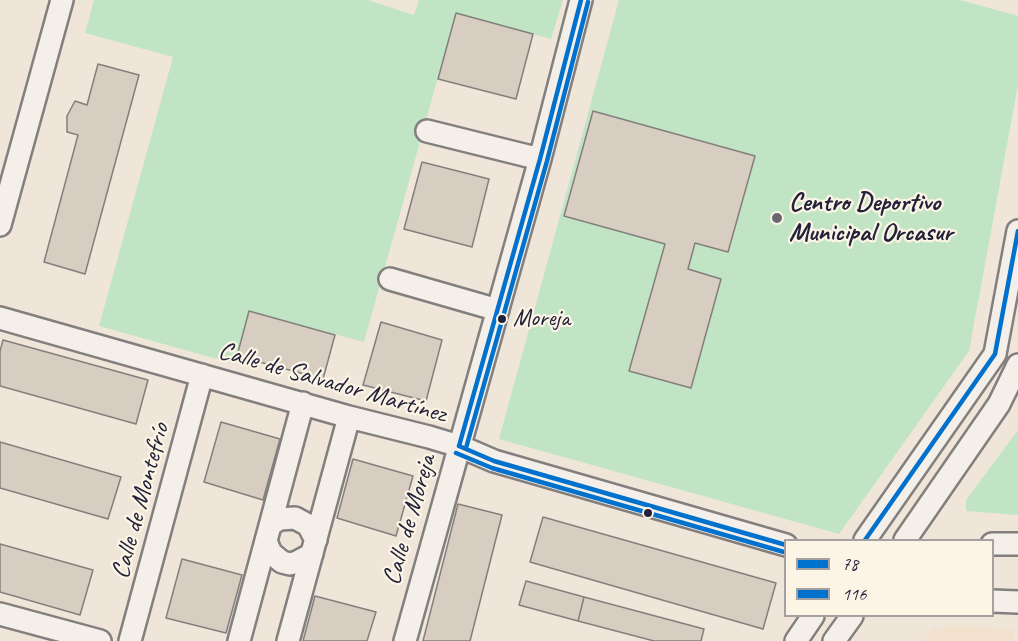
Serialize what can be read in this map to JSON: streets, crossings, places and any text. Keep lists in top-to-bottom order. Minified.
{"streets":{"street":["Calle de Salvador Martínez","Calle de Montefrío","Calle de Moreja"]},"crossings":[["Calle de Salvador Martínez","Calle de Montefrío"],["Calle de Salvador Martínez","Calle de Moreja"]],"places":["Centro Deportivo Municipal Orcasur","Moreja"],"lines":["transit line 78","transit line 116"],"legend":["78","116"]}
